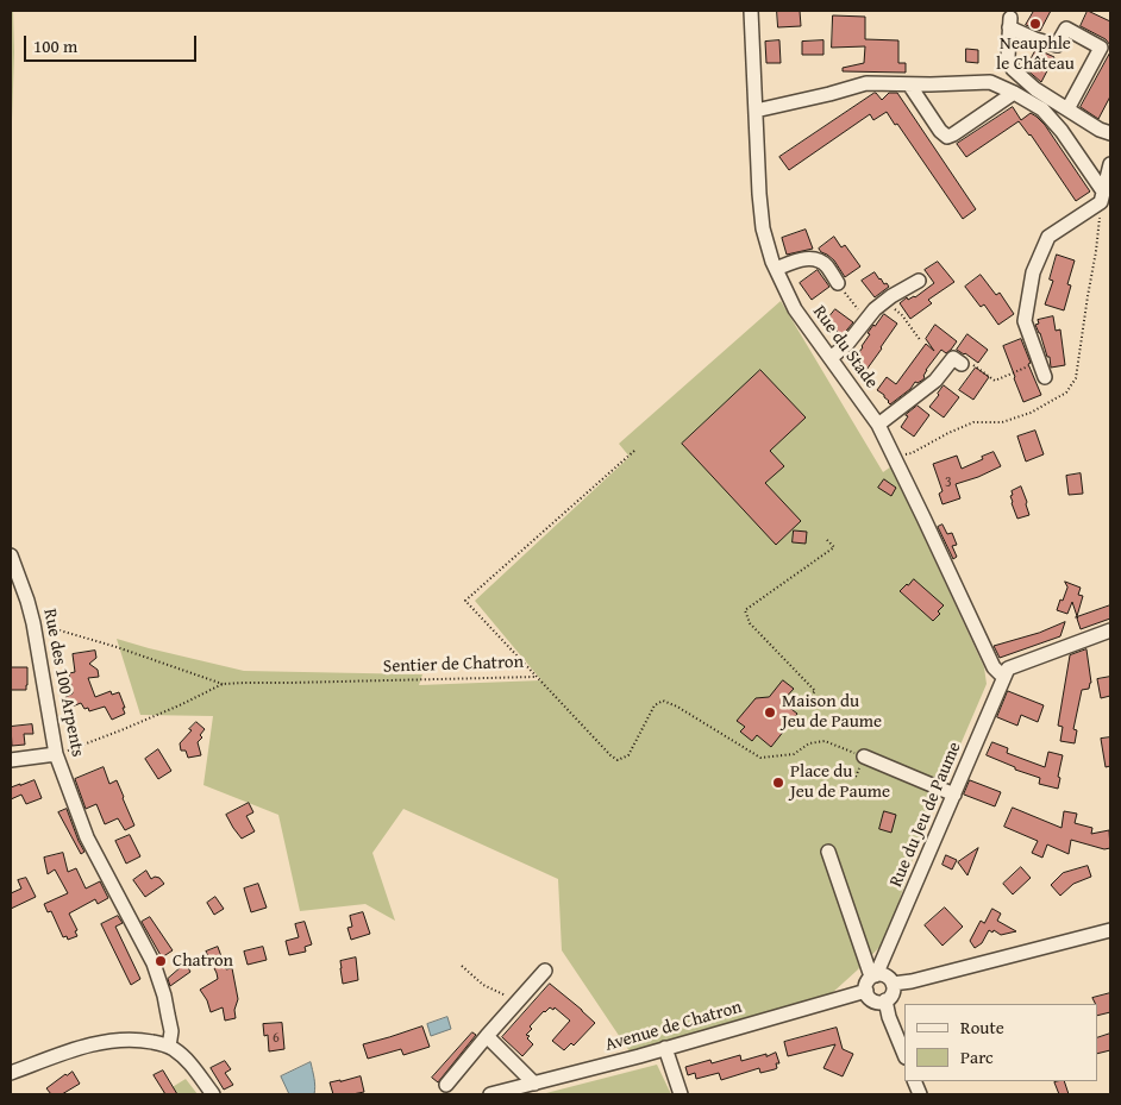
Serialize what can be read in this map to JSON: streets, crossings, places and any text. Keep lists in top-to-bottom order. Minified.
{"streets":{"street":["Rue du Stade","Rue des 100 Arpents","Rue du Jeu de Paume","Avenue de Chatron"],"path":["Sentier de Chatron"]},"crossings":[["Rue du Stade","Rue du Jeu de Paume"],["Sentier de Chatron","Rue des 100 Arpents"],["Rue du Jeu de Paume","Avenue de Chatron"]],"places":["Neauphle le Château","Maison du Jeu de Paume","Place du Jeu de Paume","Chatron"],"house_numbers":["3","6"],"legend":["Route","Parc"],"scale_bar":"100 m"}
